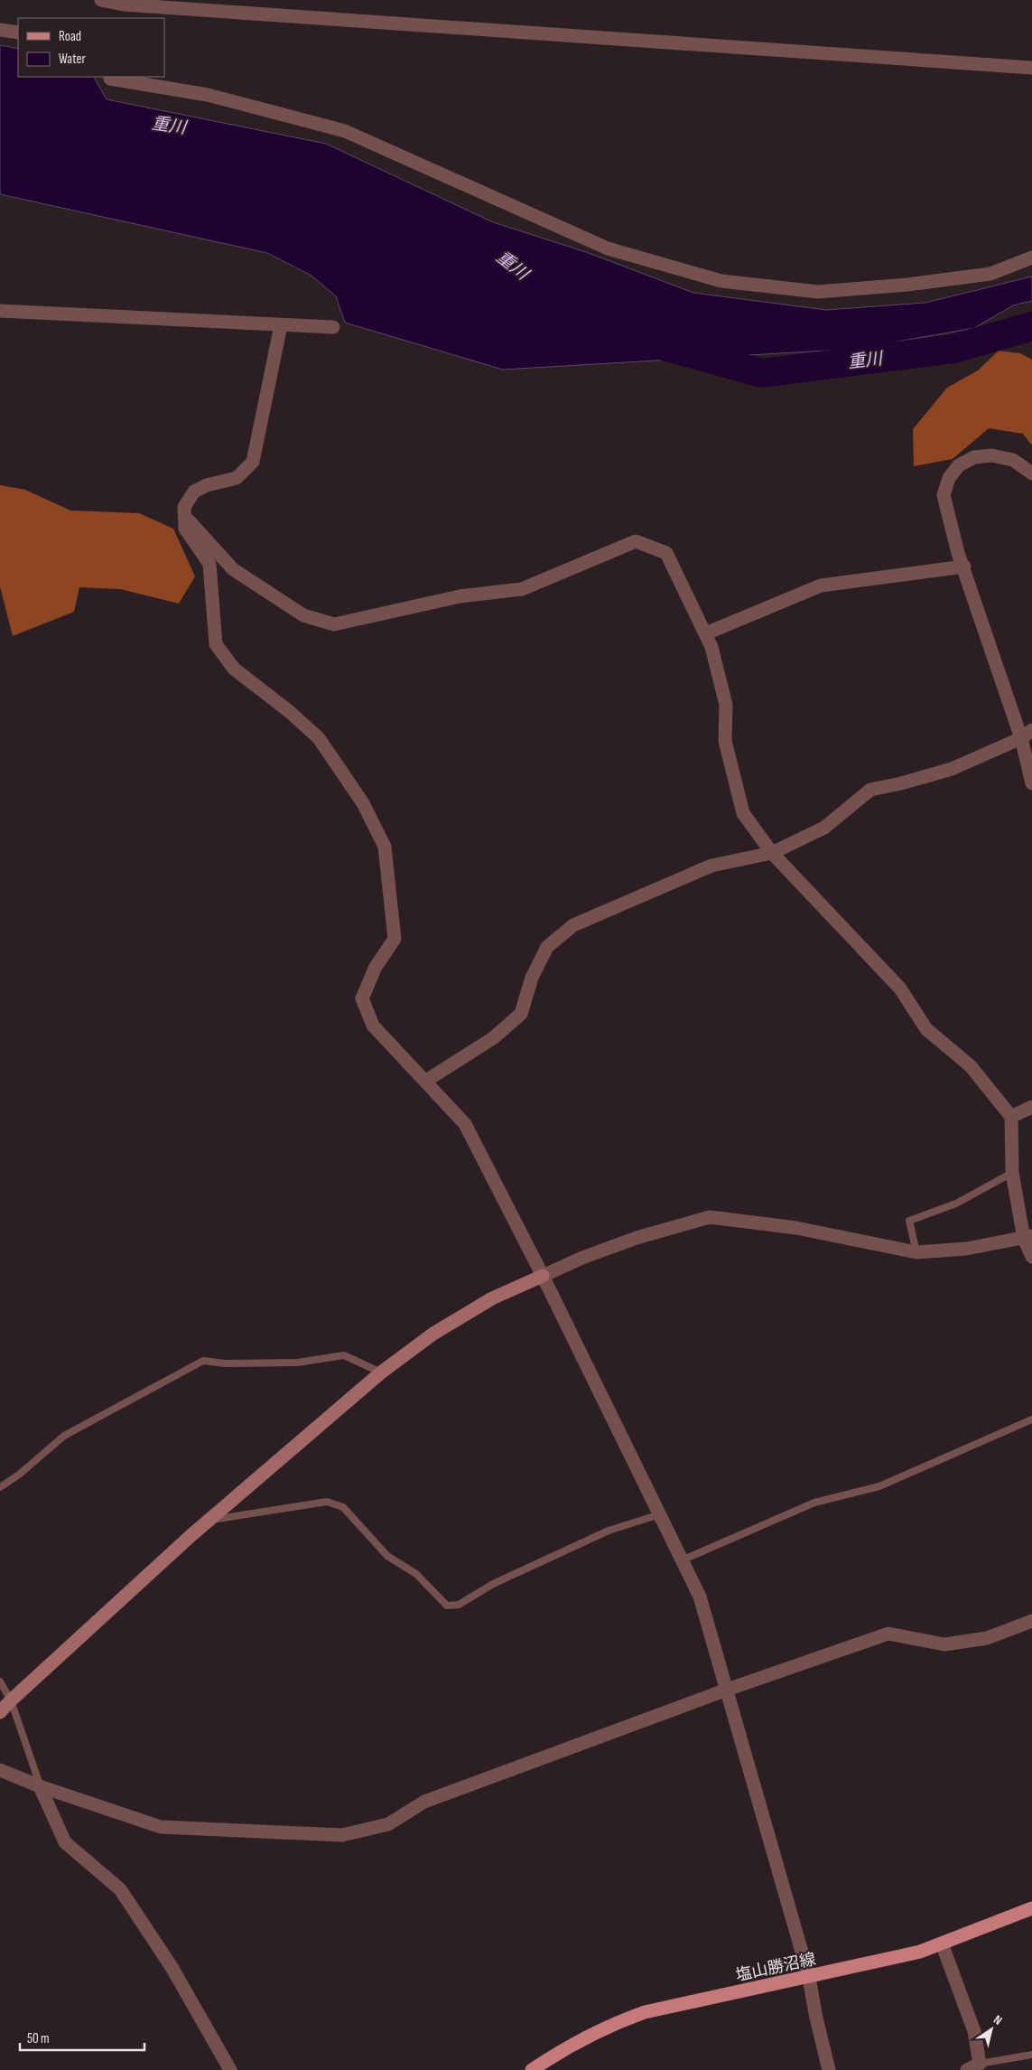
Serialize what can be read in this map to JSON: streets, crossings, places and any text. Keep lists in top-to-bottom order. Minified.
{"streets":{"main road":["塩山勝沼線"]},"water":["重川"],"legend":["Road","Water"],"scale_bar":"50 m","north":"top right"}
